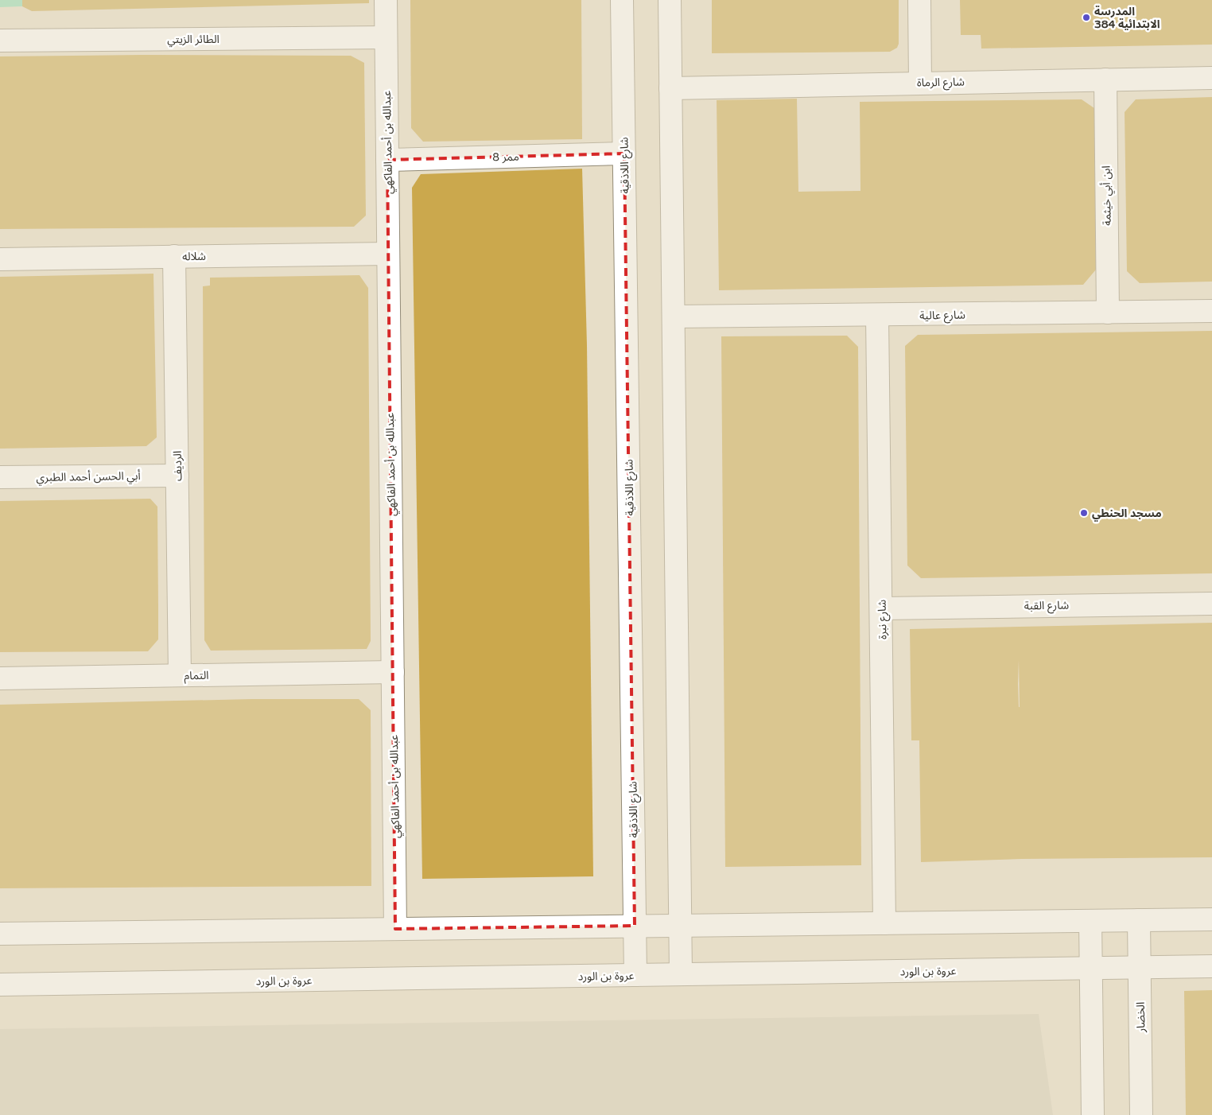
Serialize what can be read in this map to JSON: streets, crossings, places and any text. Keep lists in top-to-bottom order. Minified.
{"streets":{"street":["الطائر الزيتي","شارع الرماة","عبدالله بن أحمد الفاكهي","ممر 8","شارع اللاذقية","ابن أبي خيثمة","شلاله","شارع عالية","الرديف","أبي الحسن أحمد الطبري","شارع القبة","شارع نبرة","التمام","عروة بن الورد","الخضار"]},"crossings":[["الطائر الزيتي","عبدالله بن أحمد الفاكهي"],["شارع الرماة","ابن أبي خيثمة"],["عبدالله بن أحمد الفاكهي","ممر 8"],["عبدالله بن أحمد الفاكهي","شلاله"],["عبدالله بن أحمد الفاكهي","التمام"],["ممر 8","شارع اللاذقية"],["شارع اللاذقية","عروة بن الورد"],["ابن أبي خيثمة","شارع عالية"],["شلاله","الرديف"],["شارع عالية","شارع نبرة"],["الرديف","أبي الحسن أحمد الطبري"],["الرديف","التمام"],["شارع القبة","شارع نبرة"],["عروة بن الورد","الخضار"]],"places":["المدرسة الابتدائية 384","مسجد الحنطي"]}
